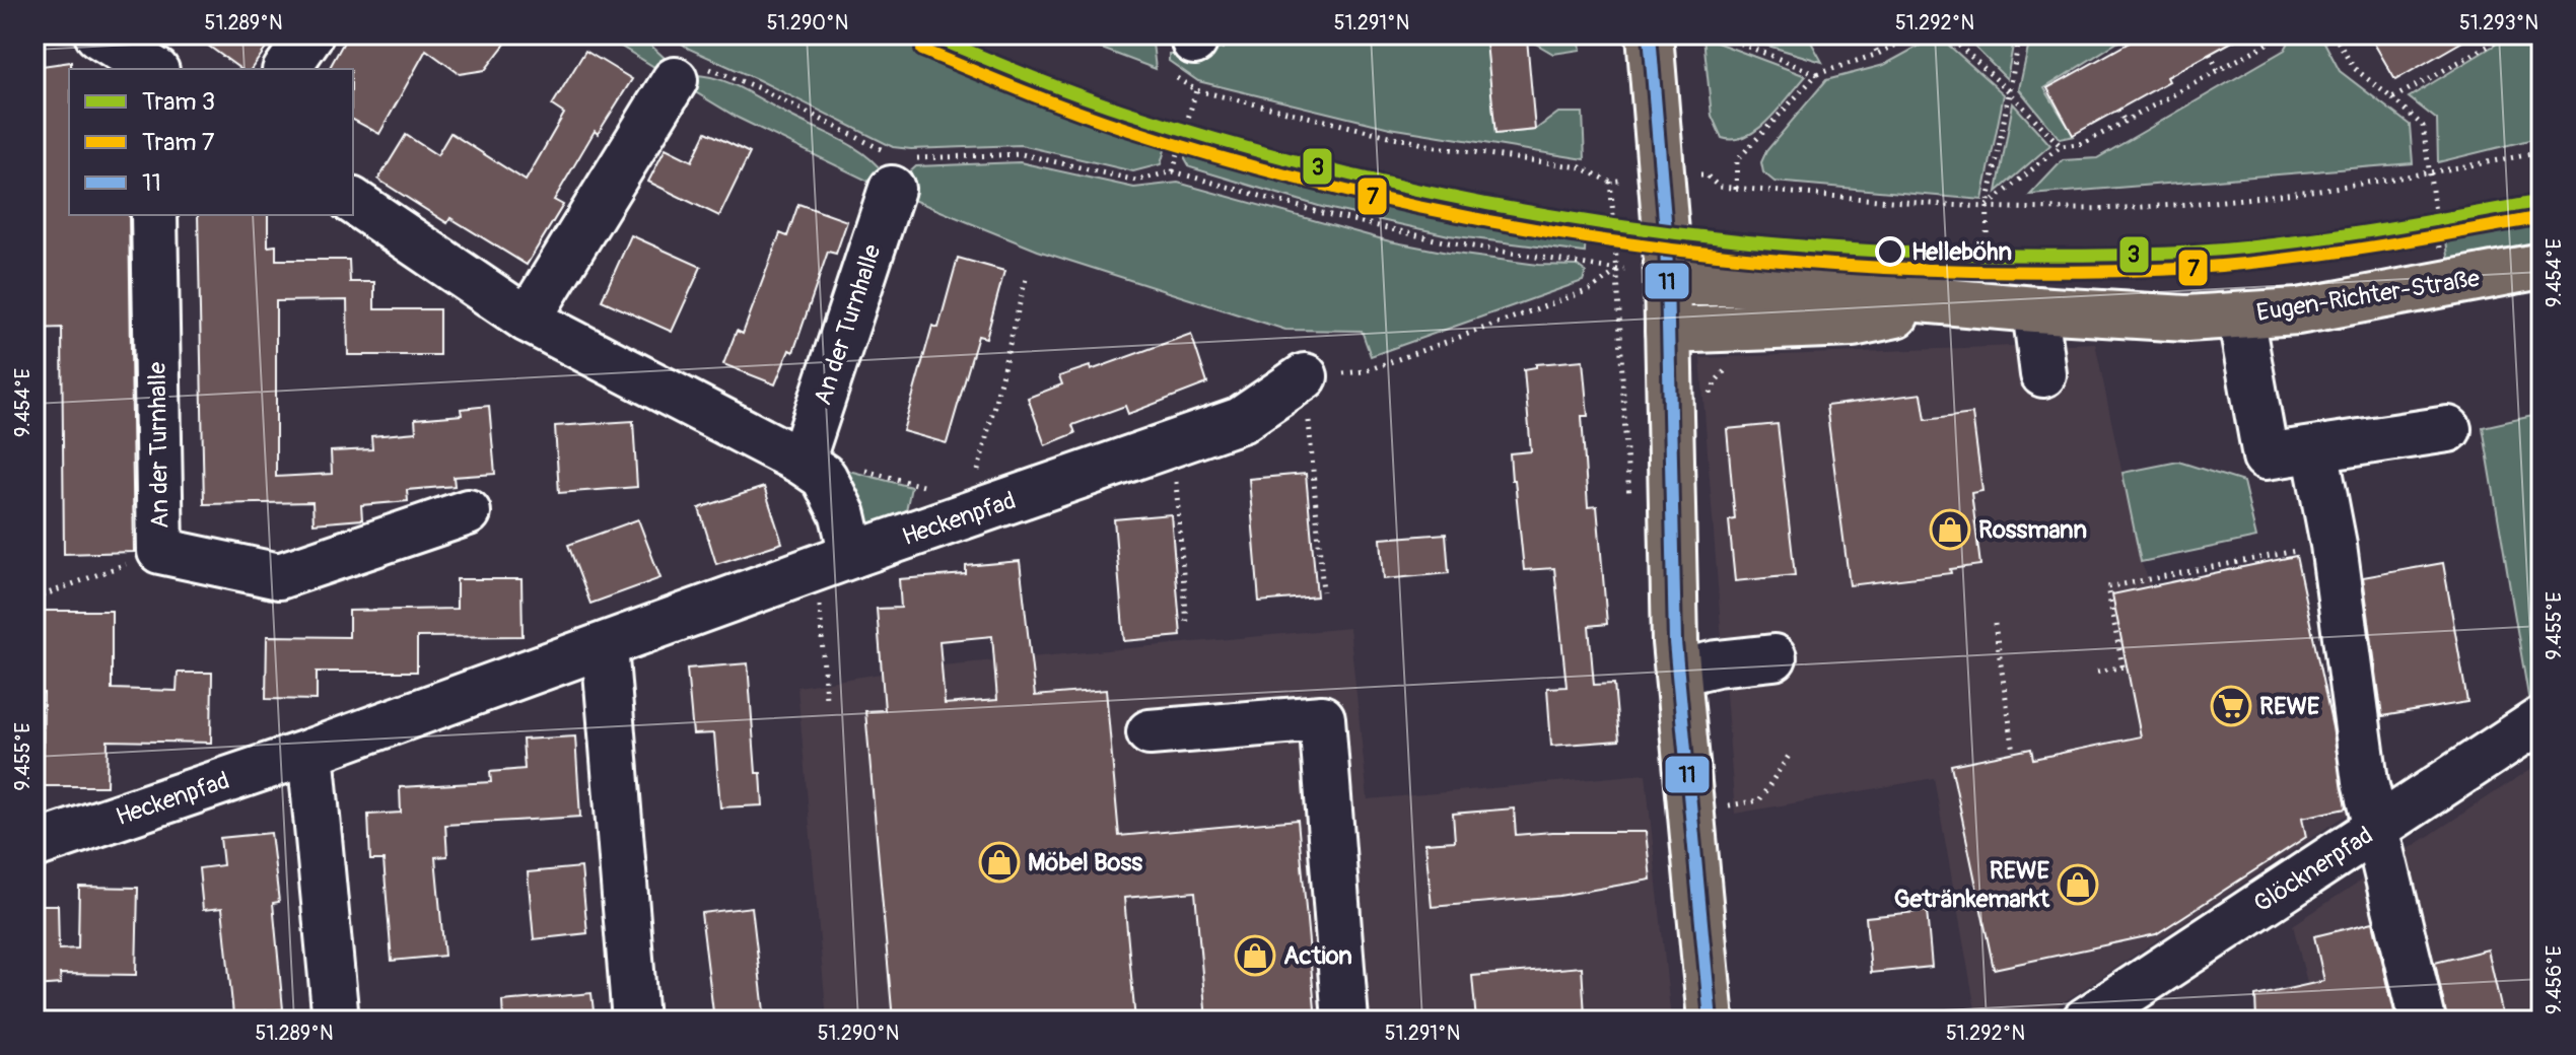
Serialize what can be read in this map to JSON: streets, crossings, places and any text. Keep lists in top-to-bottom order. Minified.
{"streets":{"main road":["Eugen-Richter-Straße"],"street":["An der Turnhalle","Heckenpfad","Glöcknerpfad"]},"places":{"other":["Helleböhn"],"shop":["Rossmann","Möbel Boss","REWE Getränkemarkt","Action"],"supermarket":["REWE"]},"lines":["tram line 3","transit line 11","tram line 7"],"legend":["Tram 3","Tram 7","11"],"coordinates":["51.289°N","51.290°N","51.291°N","51.292°N","51.293°N","9.454°E","9.455°E","9.456°E"]}
